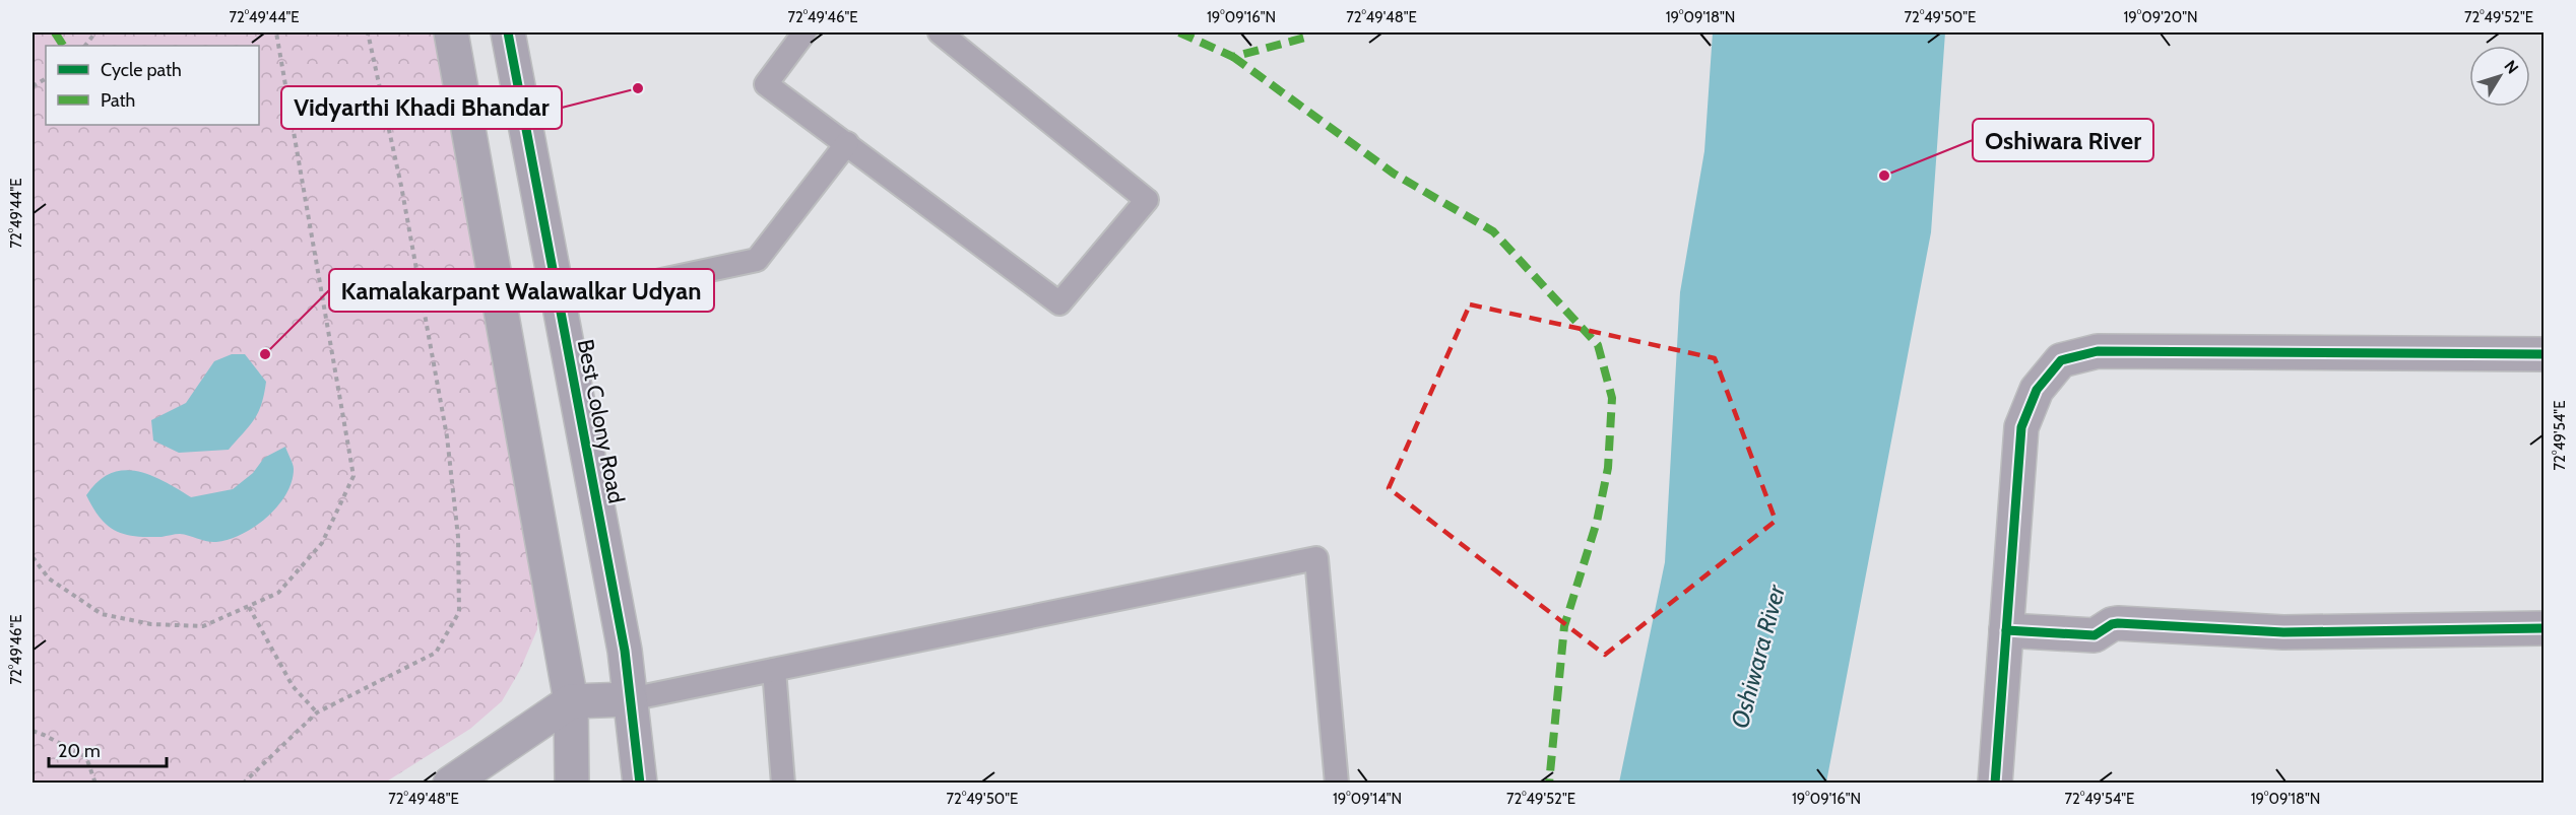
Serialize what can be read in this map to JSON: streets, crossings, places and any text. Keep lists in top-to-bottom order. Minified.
{"streets":{"street":["Best Colony Road"]},"water":["Oshiwara River"],"places":["Vidyarthi Khadi Bhandar","Oshiwara River","Kamalakarpant Walawalkar Udyan"],"legend":["Cycle path","Path"],"scale_bar":"20 m","north":"top right","coordinates":["72°49'44\"E","72°49'46\"E","19°09'16\"N","72°49'48\"E","19°09'18\"N","72°49'50\"E","19°09'20\"N","72°49'52\"E","72°49'54\"E","19°09'14\"N"]}
